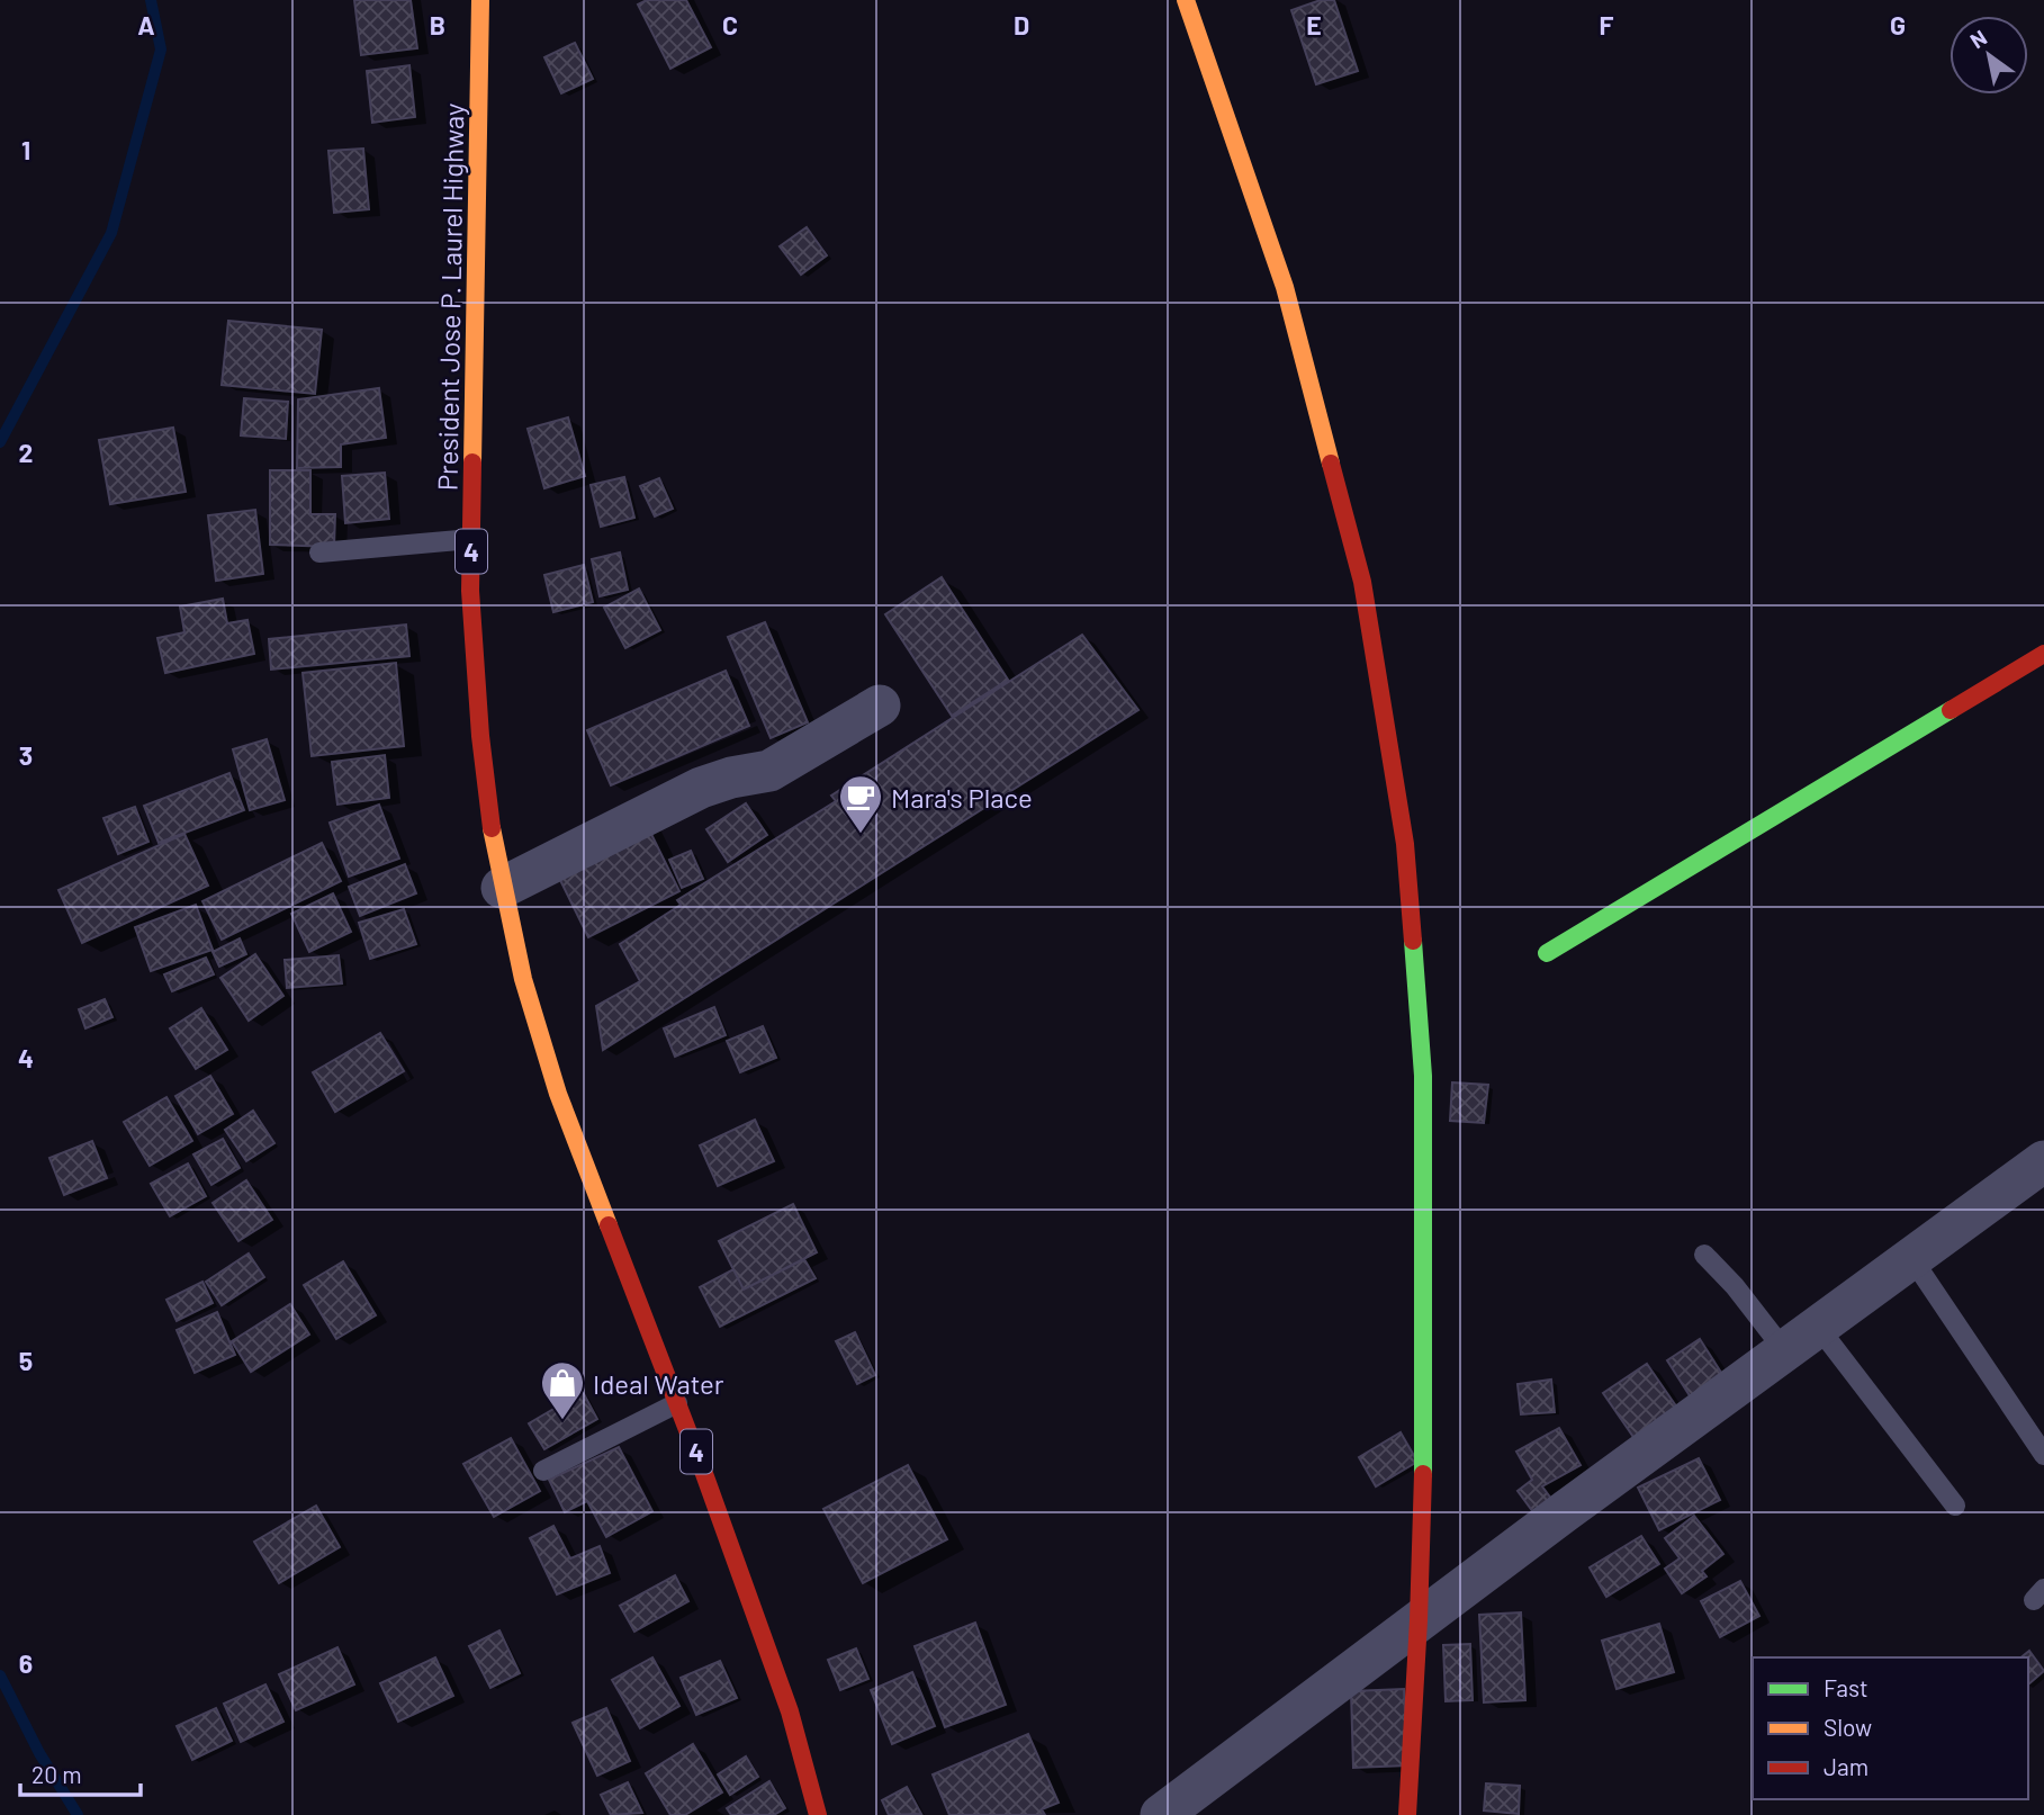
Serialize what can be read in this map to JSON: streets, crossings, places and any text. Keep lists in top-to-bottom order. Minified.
{"streets":{"main road":["President Jose P. Laurel Highway","4"]},"places":{"cafe":["Mara's Place"],"shop":["Ideal Water"]},"legend":["Fast","Slow","Jam"],"scale_bar":"20 m","north":"top left","grid":{"columns":["A","B","C","D","E","F","G"],"rows":["1","2","3","4","5","6"]}}
